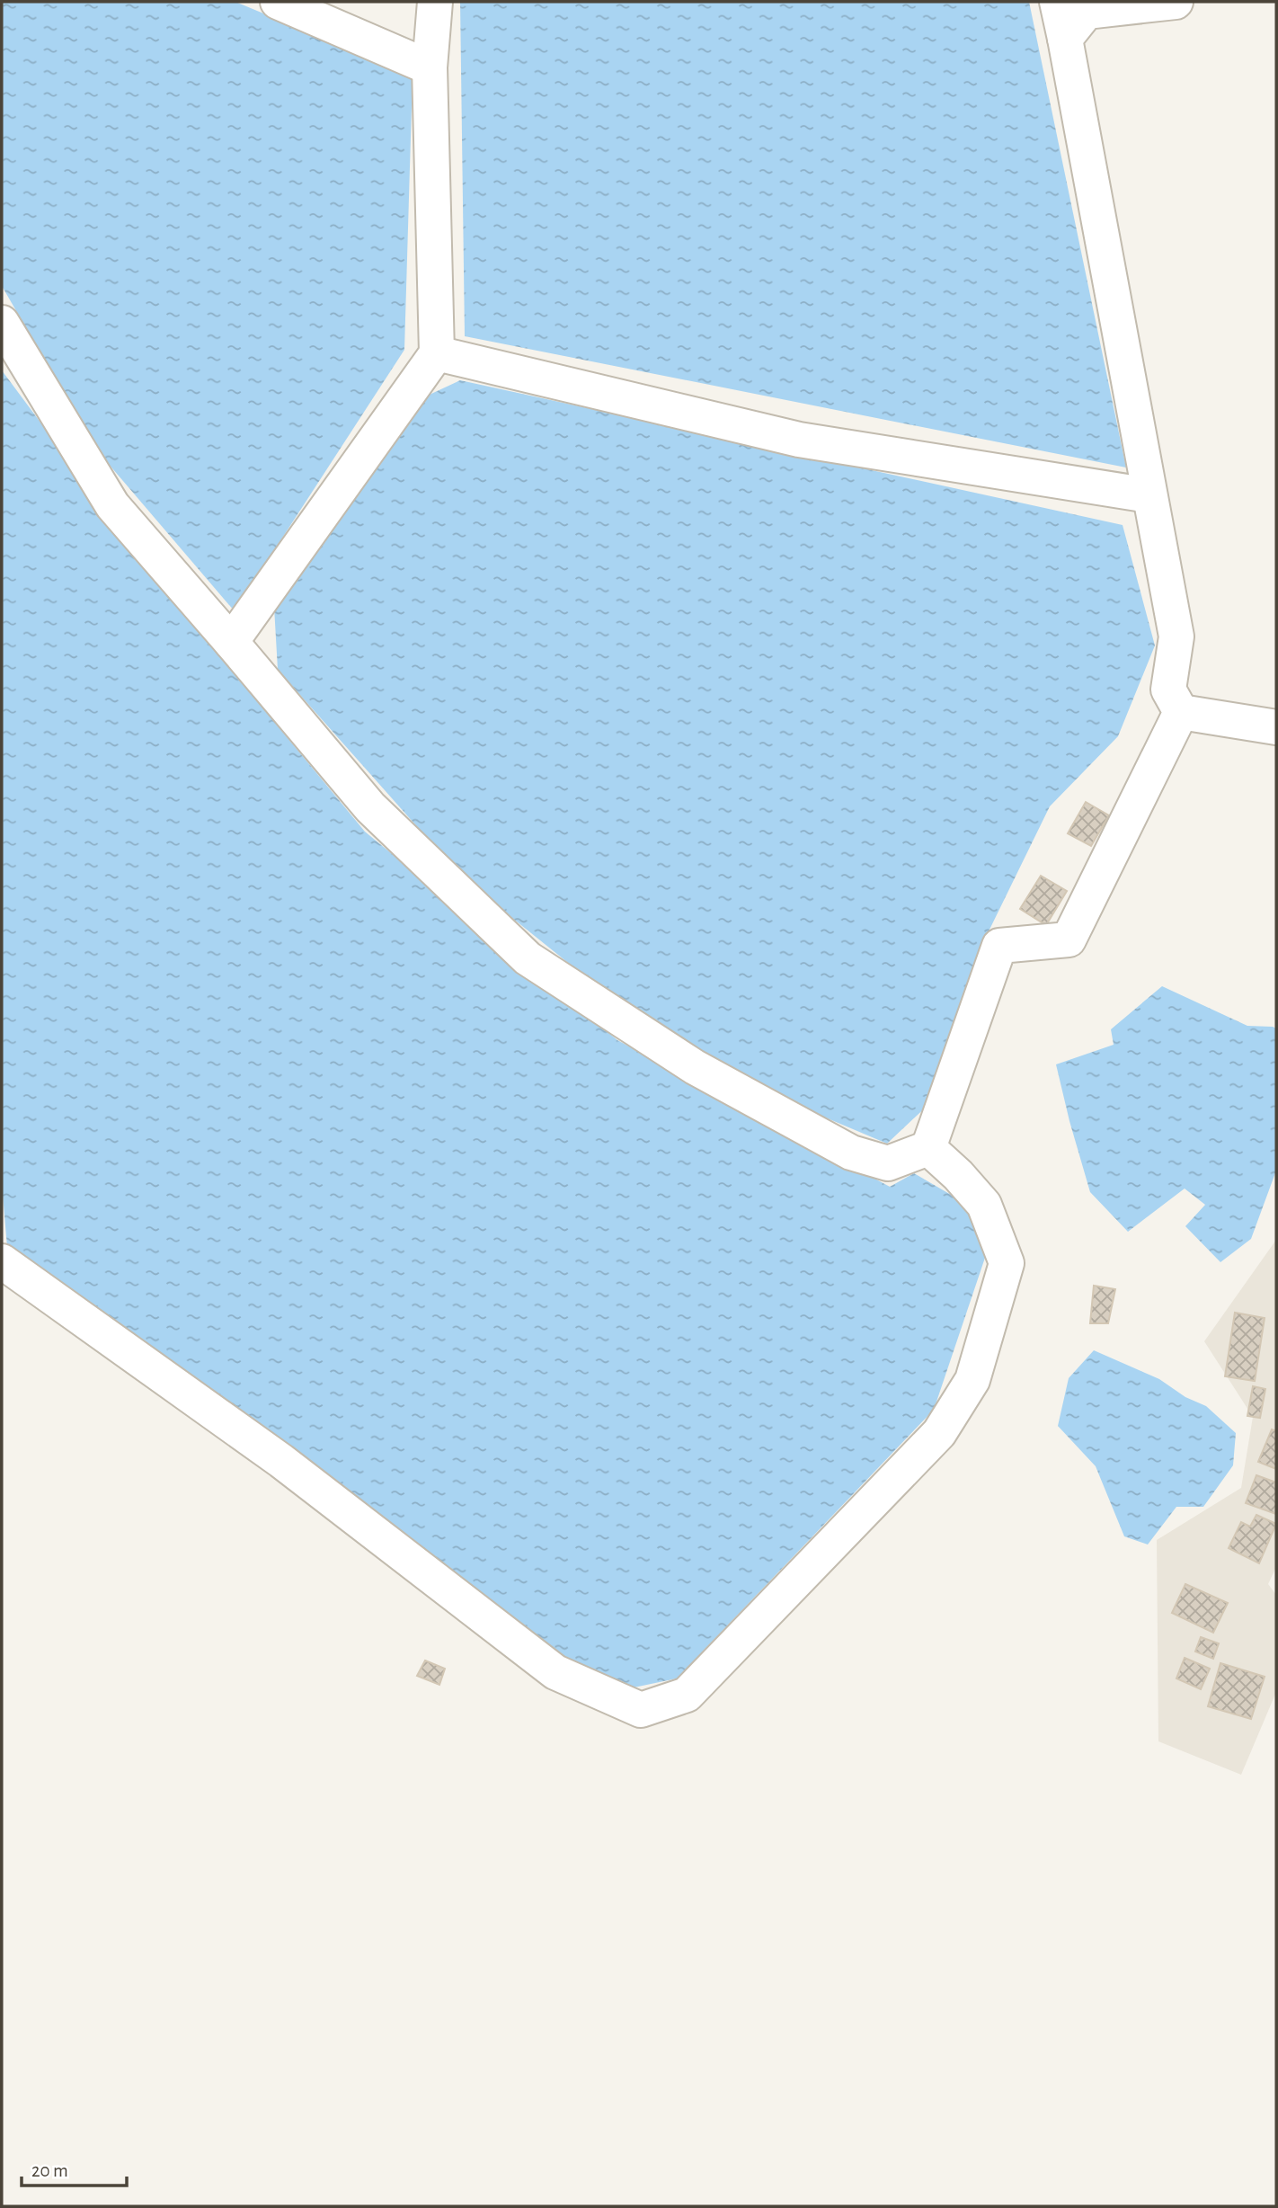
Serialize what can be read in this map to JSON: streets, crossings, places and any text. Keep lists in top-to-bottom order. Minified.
{"scale_bar":"20 m"}
